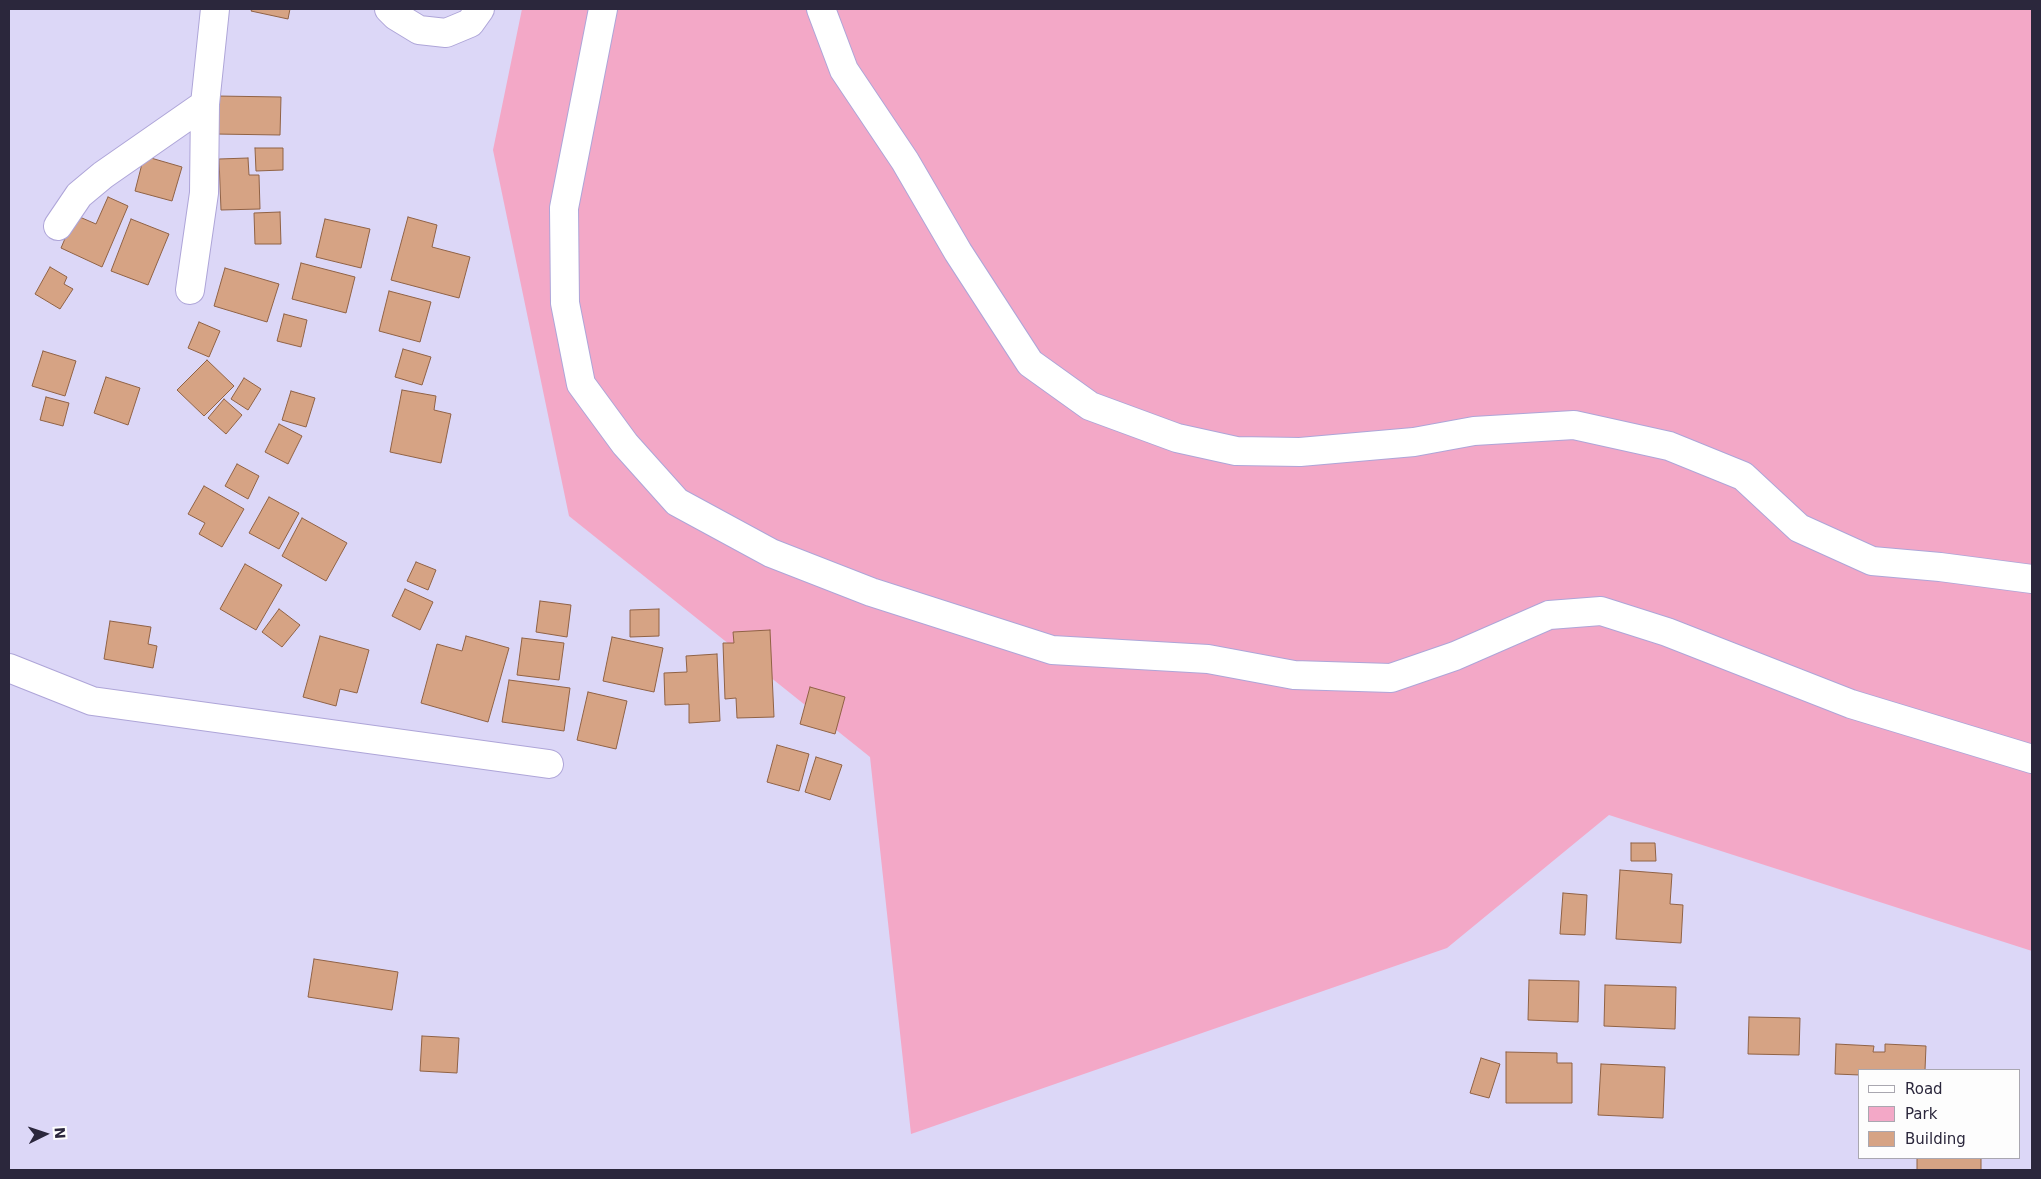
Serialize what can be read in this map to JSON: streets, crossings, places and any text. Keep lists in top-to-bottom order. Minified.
{"legend":["Road","Park","Building"],"north":"right"}
